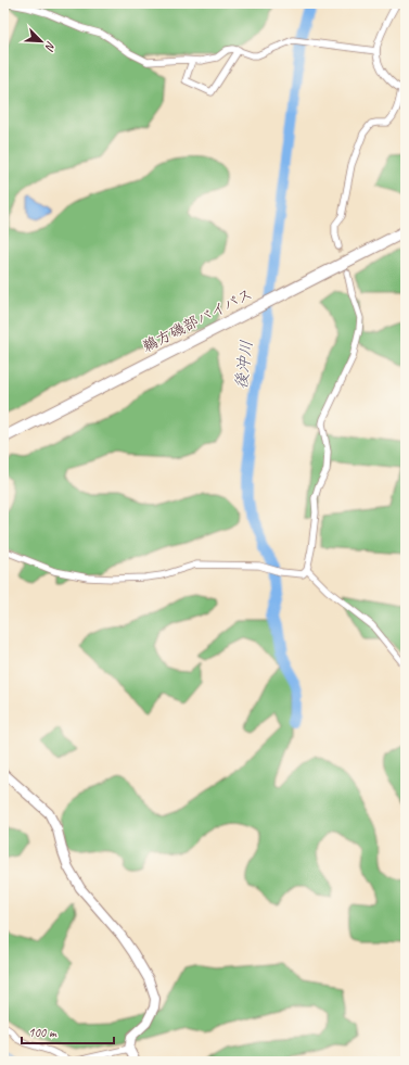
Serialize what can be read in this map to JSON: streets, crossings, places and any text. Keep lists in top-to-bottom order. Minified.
{"streets":{"highway":["鵜方磯部バイパス"]},"water":["後沖川"],"scale_bar":"100 m","north":"bottom right"}
